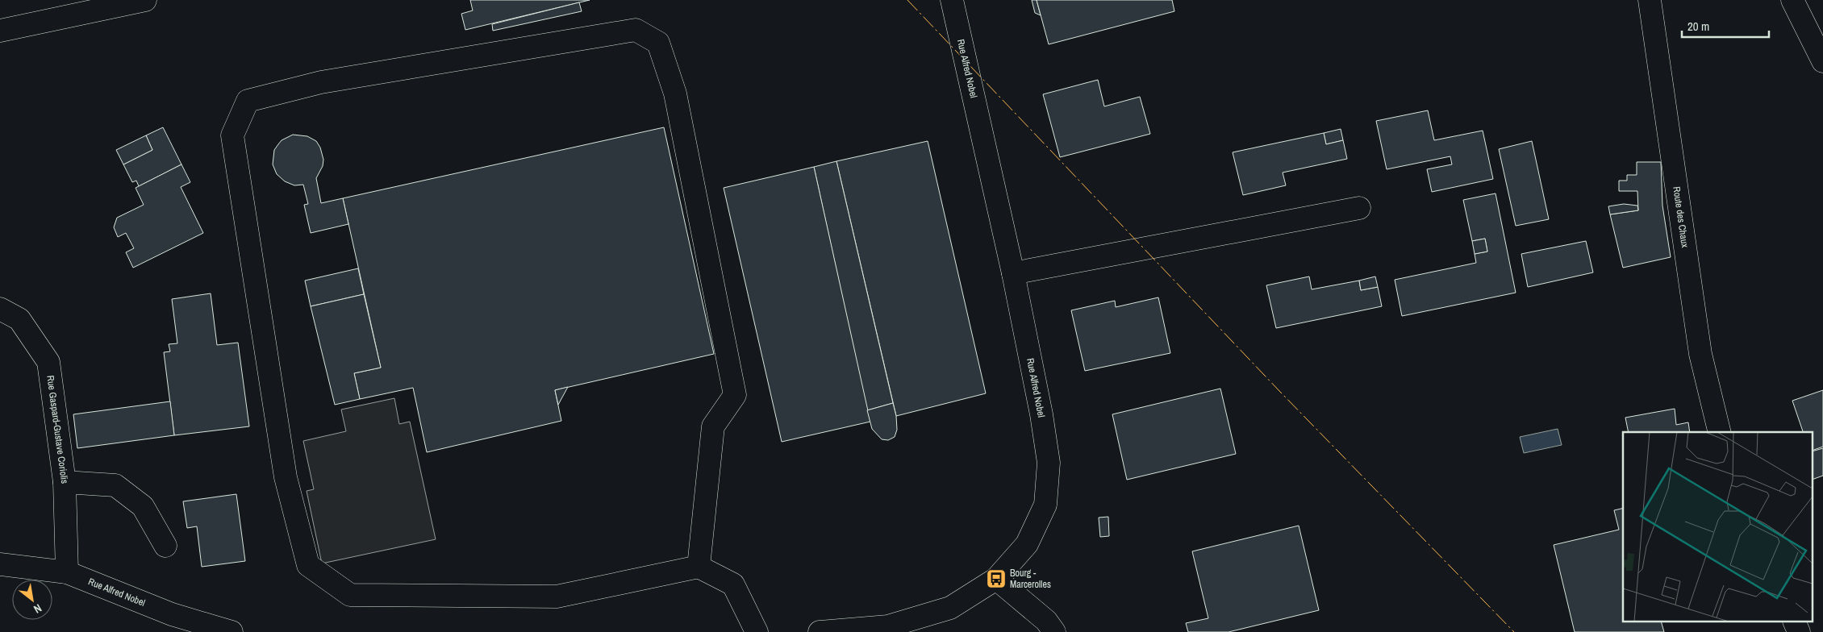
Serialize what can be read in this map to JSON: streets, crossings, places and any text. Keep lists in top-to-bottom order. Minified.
{"streets":{"street":["Rue Alfred Nobel","Route des Chaux","Rue Gaspard-Gustave Coriolis"]},"crossings":[["Rue Alfred Nobel","Rue Gaspard-Gustave Coriolis"]],"places":{"bus stop":["Bourg - Marcerolles"]},"scale_bar":"20 m","north":"bottom right"}
